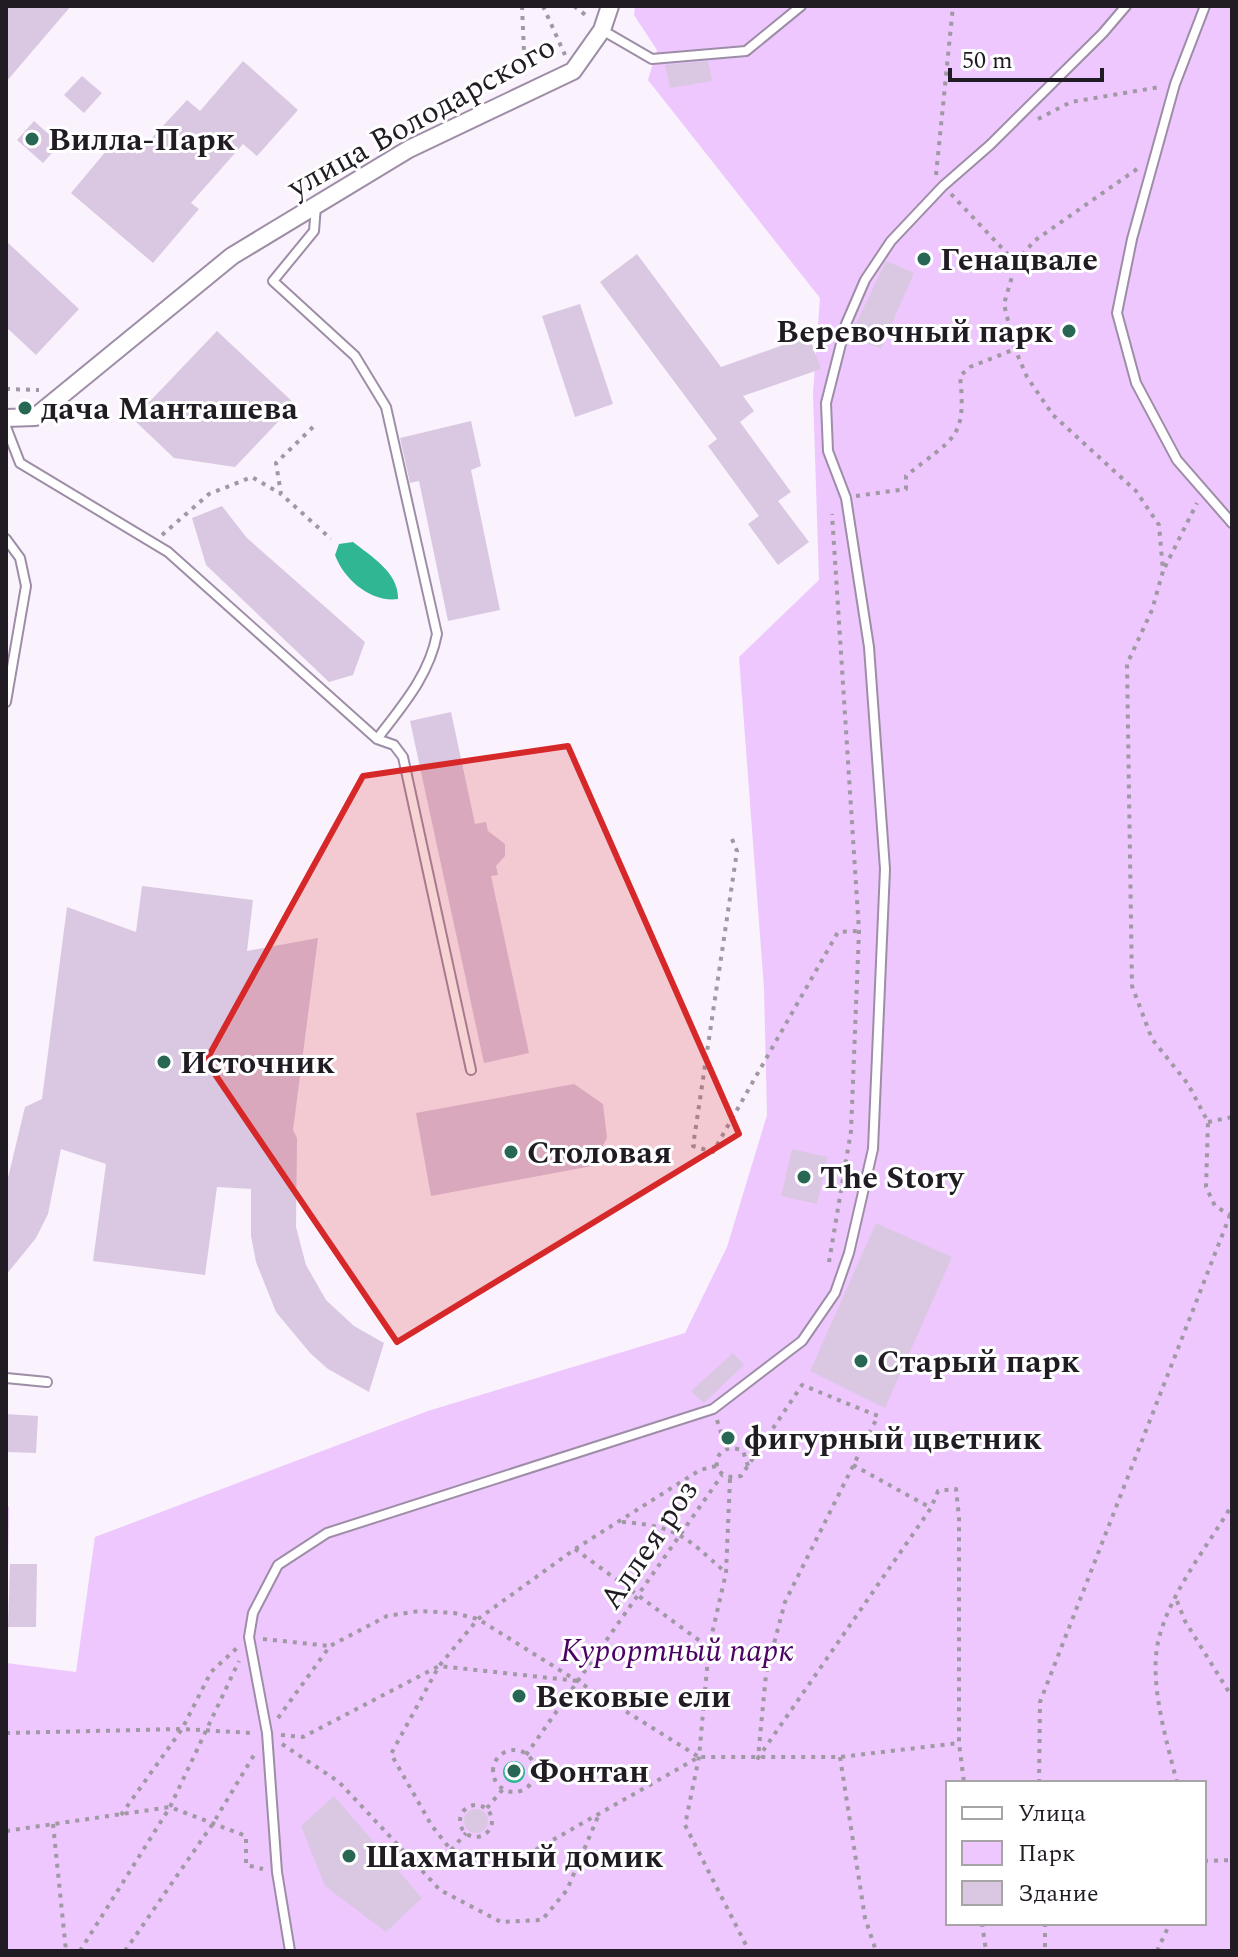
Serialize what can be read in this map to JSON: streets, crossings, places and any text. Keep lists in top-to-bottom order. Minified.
{"streets":{"street":["улица Володарского"],"path":["Аллея роз"]},"parks":["Курортный парк"],"places":["Вилла-Парк","Генацвале","Веревочный парк","дача Манташева","Источник","Столовая","The Story","Старый парк","фигурный цветник","Вековые ели","Фонтан","Шахматный домик"],"legend":["Улица","Парк","Здание"],"scale_bar":"50 m"}
